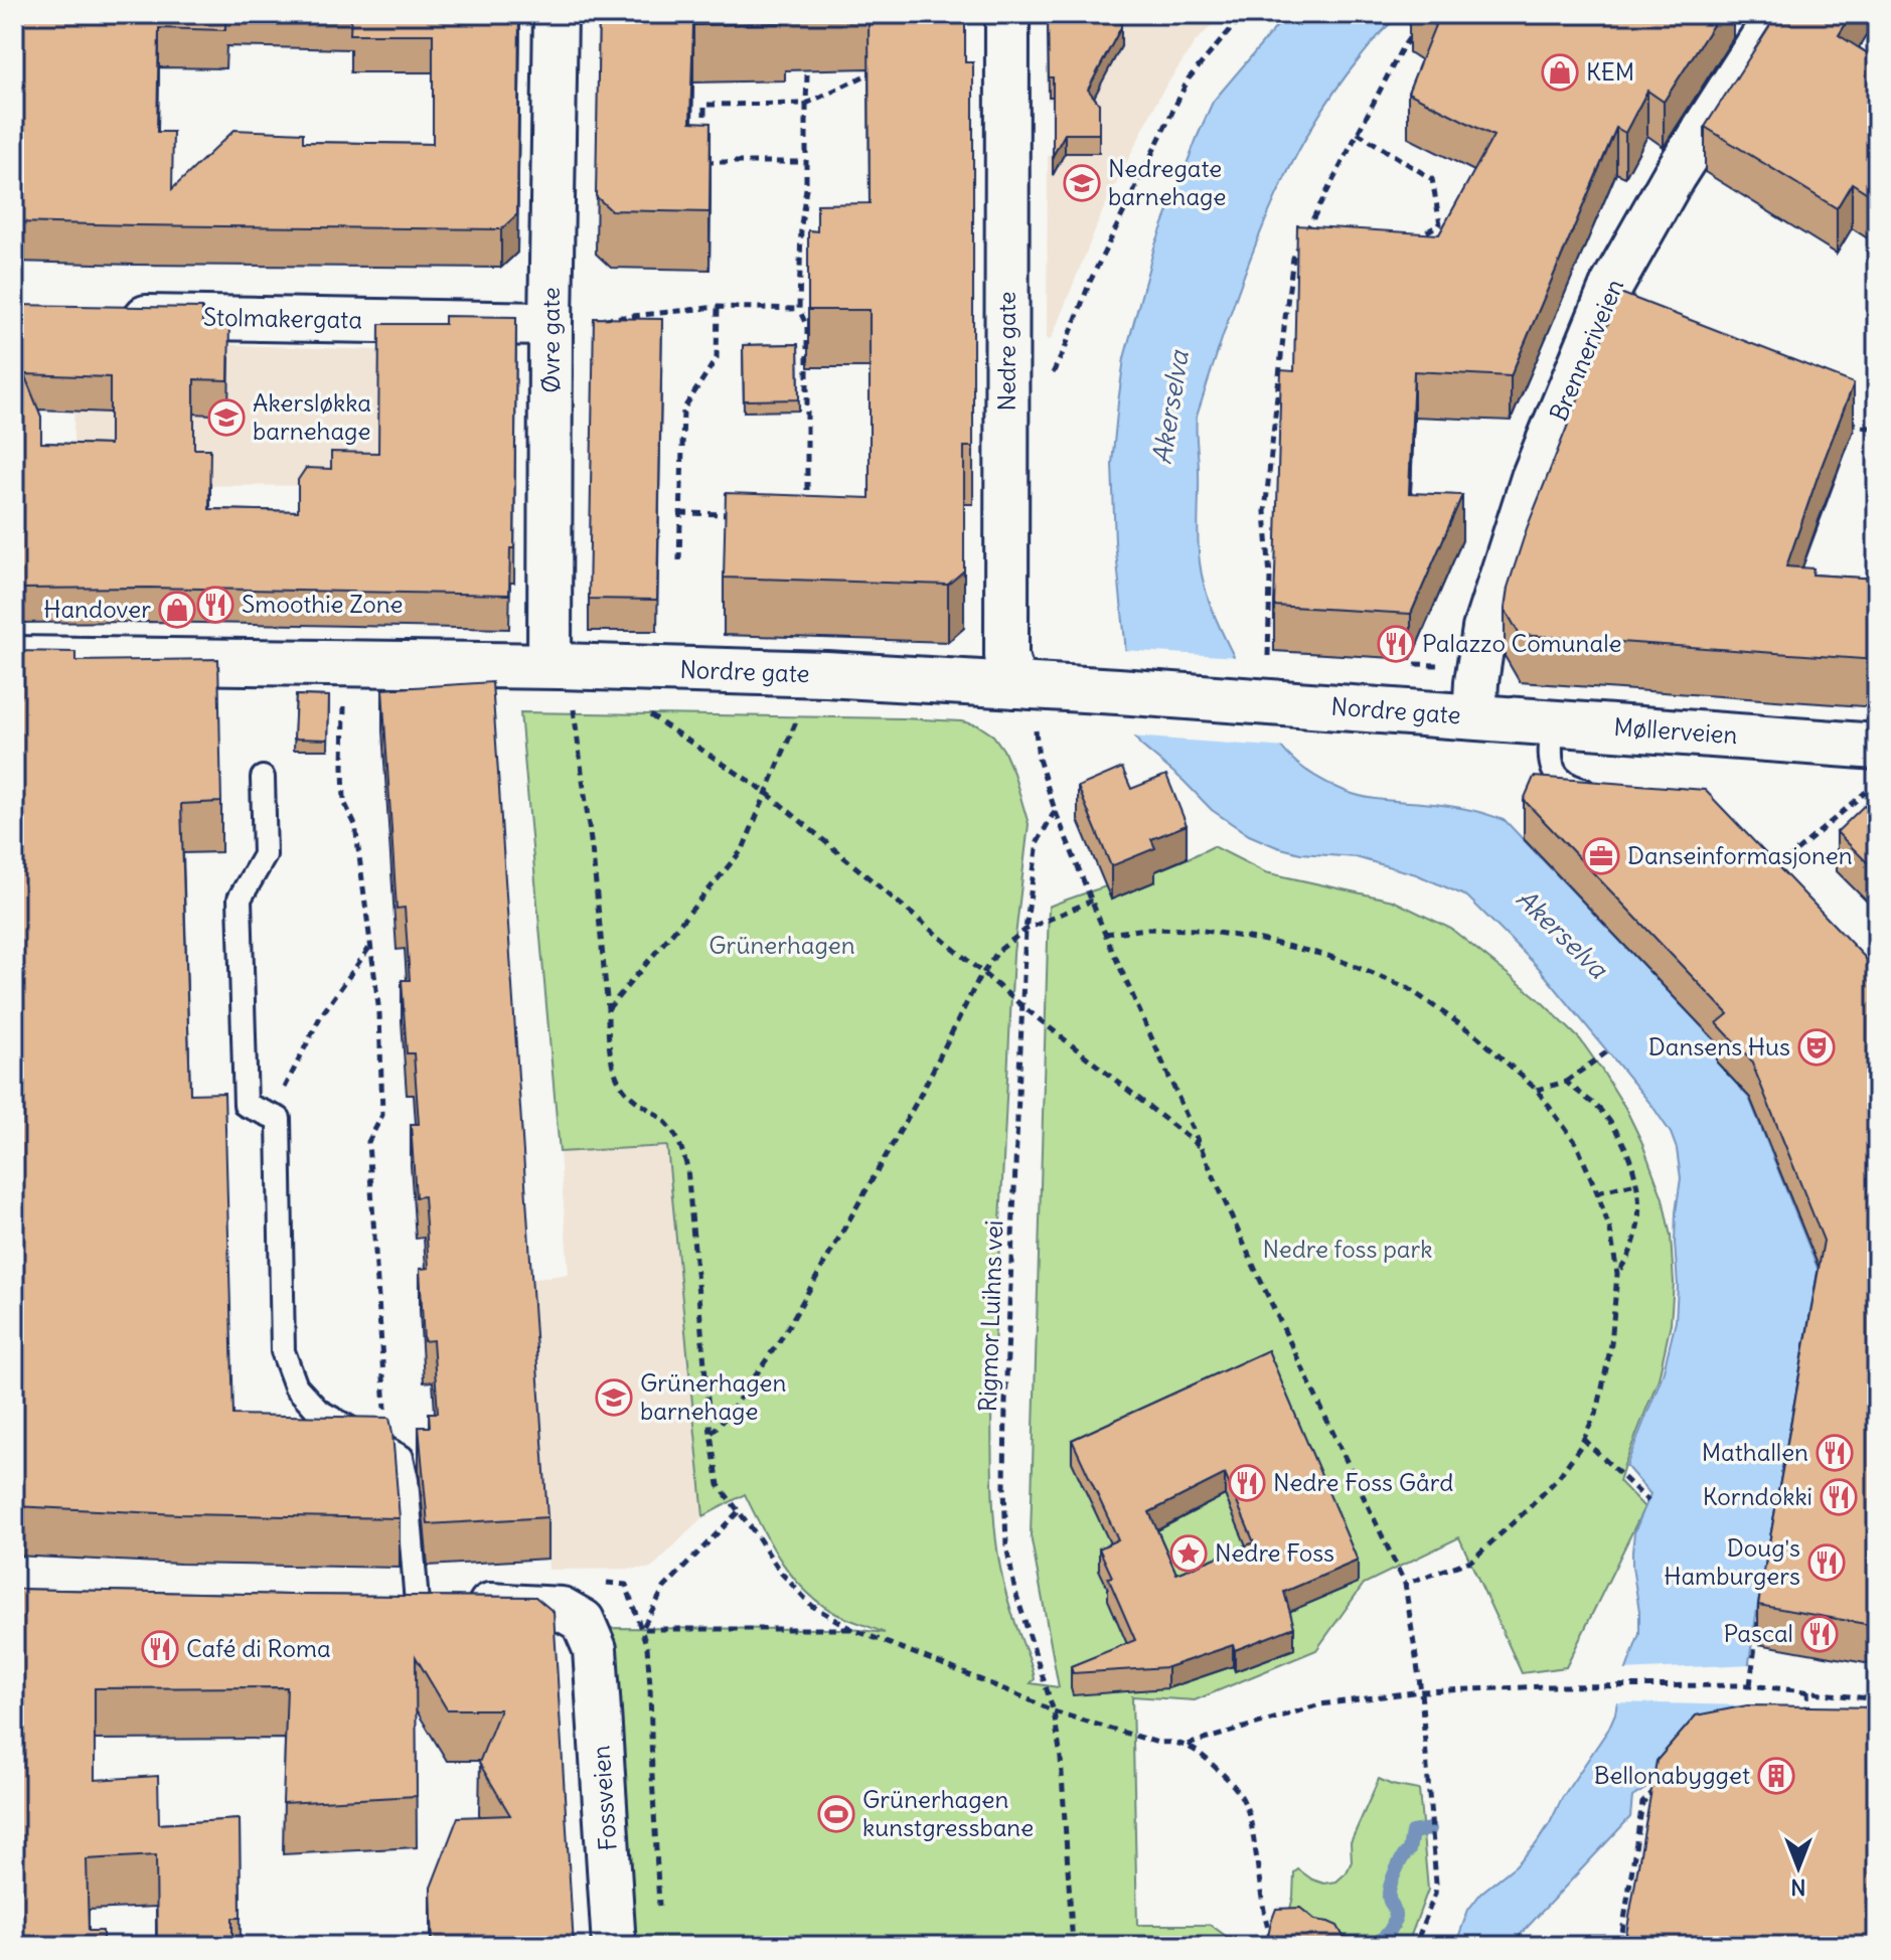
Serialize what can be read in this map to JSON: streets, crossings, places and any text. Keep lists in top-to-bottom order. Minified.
{"streets":{"street":["Stolmakergata","Øvre gate","Brenneriveien","Nedre gate","Nordre gate","Møllerveien","Fossveien"],"path":["Rigmor Luihns vei"]},"crossings":[["Stolmakergata","Øvre gate"],["Øvre gate","Nordre gate"],["Brenneriveien","Nordre gate"],["Brenneriveien","Møllerveien"],["Nedre gate","Nordre gate"],["Nordre gate","Møllerveien"]],"water":["Akerselva"],"parks":["Grünerhagen","Nedre foss park"],"places":{"shop":["KEM","Handover"],"school or university":["Nedregate barnehage","Akersløkka barnehage","Grünerhagen barnehage"],"restaurant":["Smoothie Zone","Palazzo Comunale","Mathallen","Nedre Foss Gård","Korndokki","Doug's Hamburgers","Pascal","Café di Roma"],"office":["Danseinformasjonen"],"theatre":["Dansens Hus"],"place":["Nedre Foss"],"building":["Bellonabygget"],"sports":["Grünerhagen kunstgressbane"]},"north":"bottom"}
